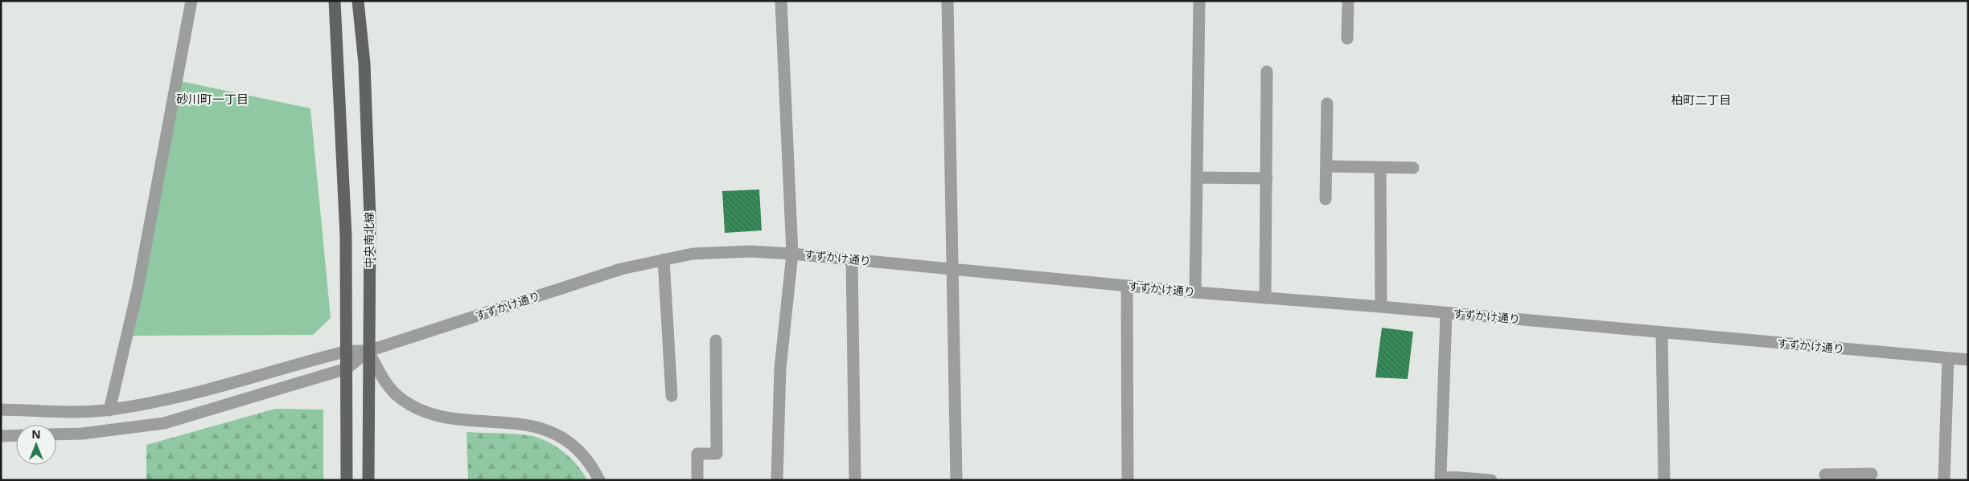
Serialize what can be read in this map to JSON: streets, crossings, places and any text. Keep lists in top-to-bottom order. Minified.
{"streets":{"main road":["中央南北線"],"street":["すずかけ通り"]},"crossings":[["中央南北線","すずかけ通り"]],"districts":["砂川町一丁目","柏町二丁目"],"north":"top"}
